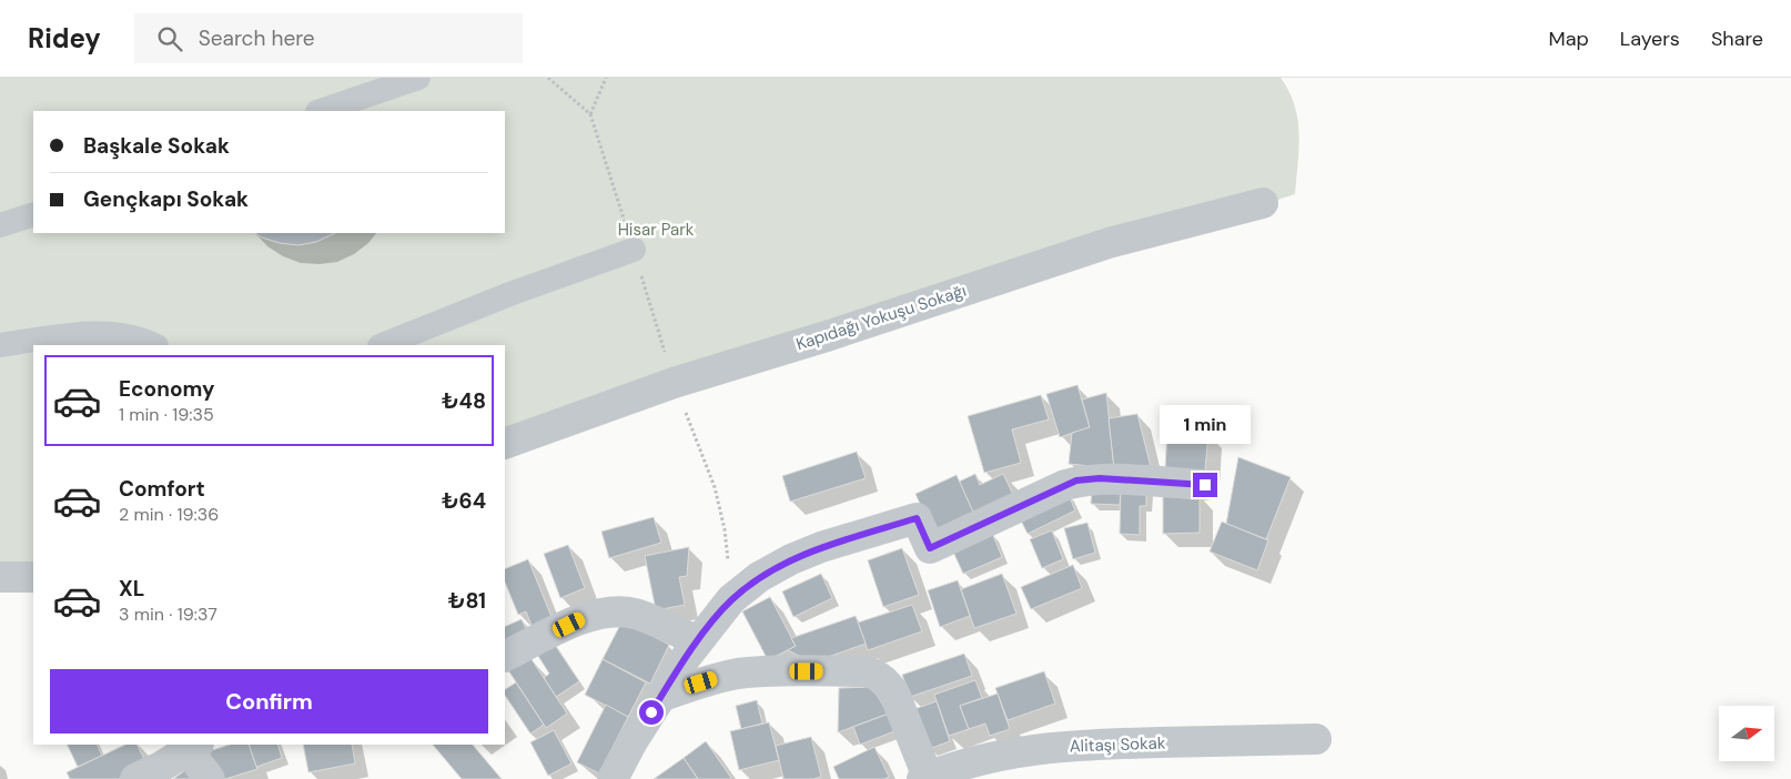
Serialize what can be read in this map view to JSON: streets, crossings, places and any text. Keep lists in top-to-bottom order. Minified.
{"streets":{"street":["Kapıdağı Yokuşu Sokağı","Alitaşı Sokak"]},"parks":["Hisar Park"],"north":"right","page":{"header":"Ridey","search":"Search here","nav":["Map","Layers","Share"],"banner":["Başkale Sokak","Gençkapı Sokak"],"list":[{"name":"Economy","note":"1 min · 19:35","value":"₺48"},{"name":"Comfort","note":"2 min · 19:36","value":"₺64"},{"name":"XL","note":"3 min · 19:37","value":"₺81"}],"bubble":"1 min","buttons":"Confirm"}}
